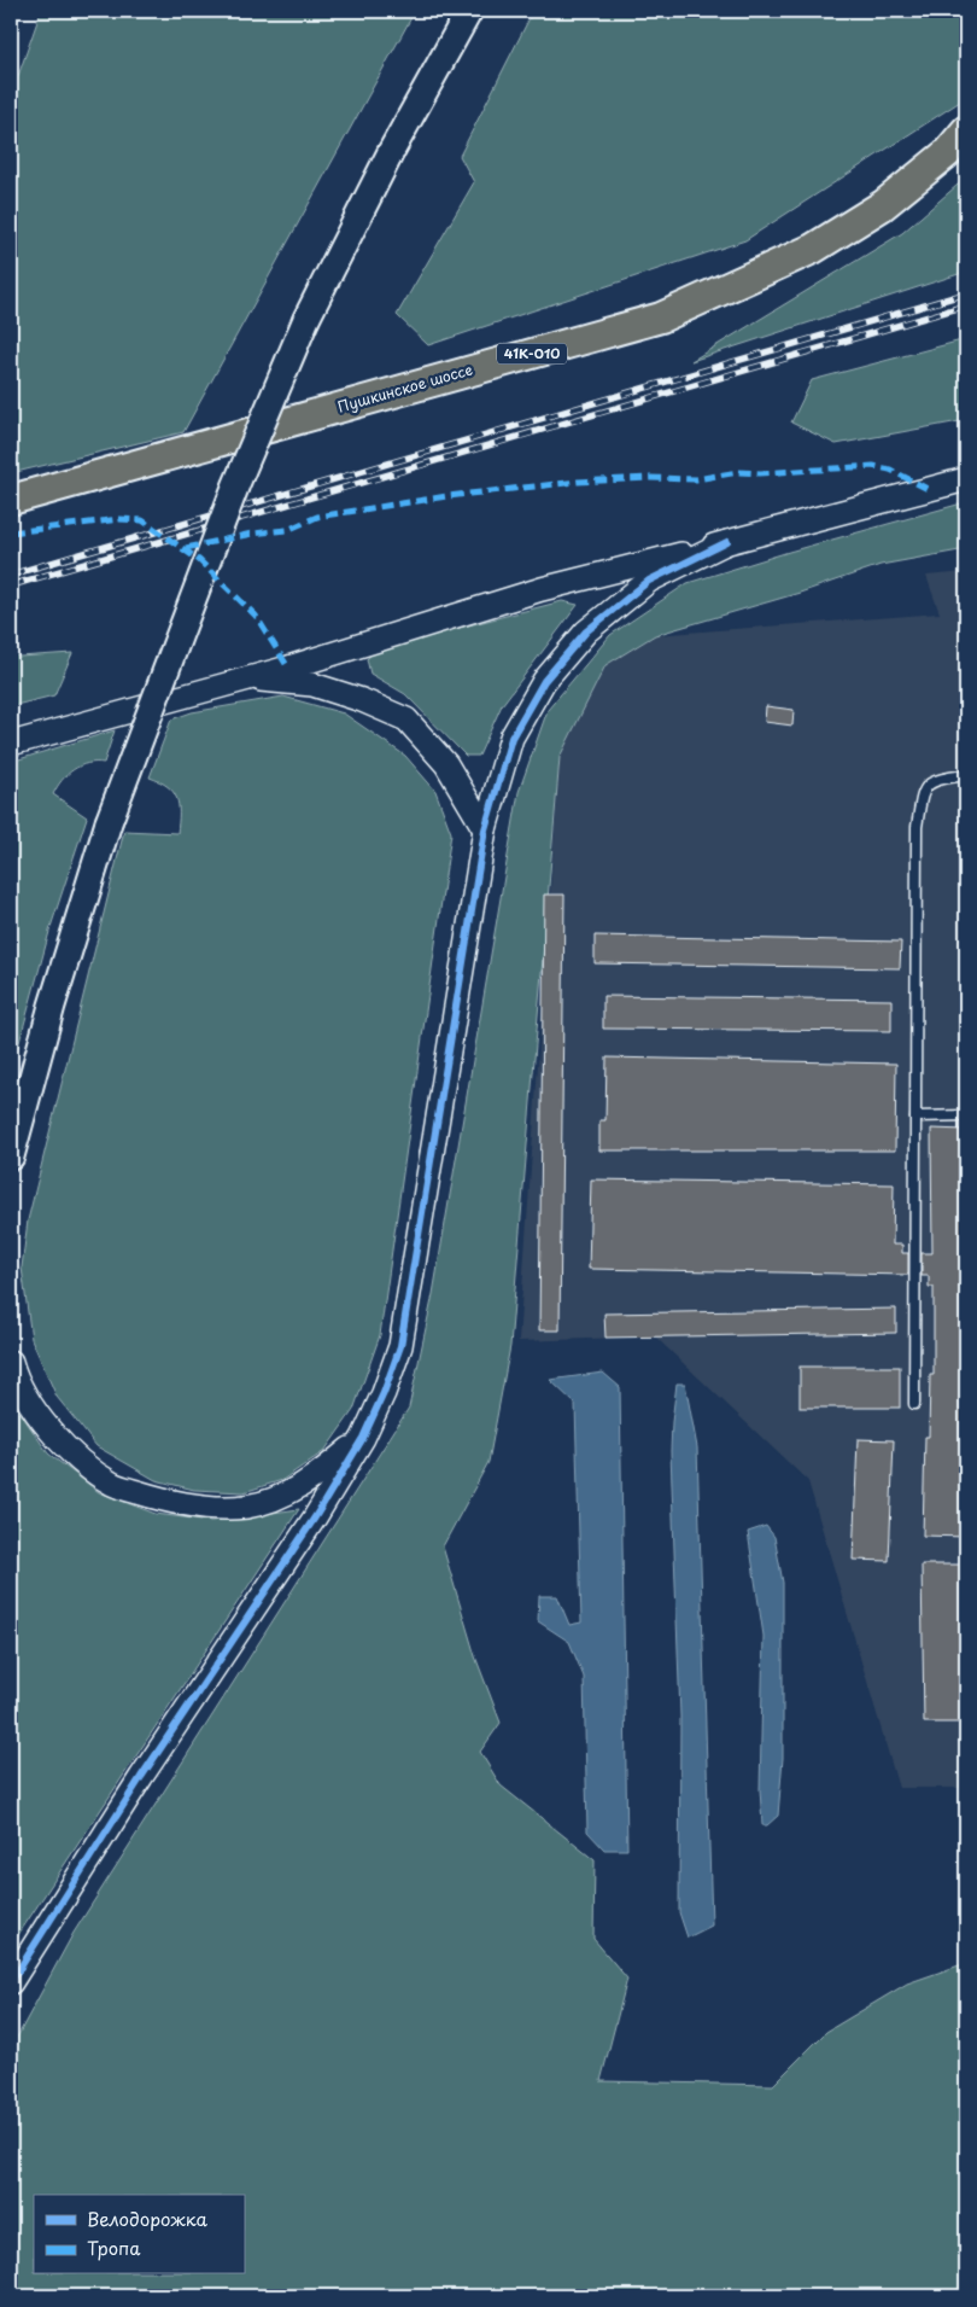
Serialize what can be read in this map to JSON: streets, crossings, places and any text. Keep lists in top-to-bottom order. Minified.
{"streets":{"main road":["41К-010","Пушкинское шоссе"]},"legend":["Велодорожка","Тропа"]}
